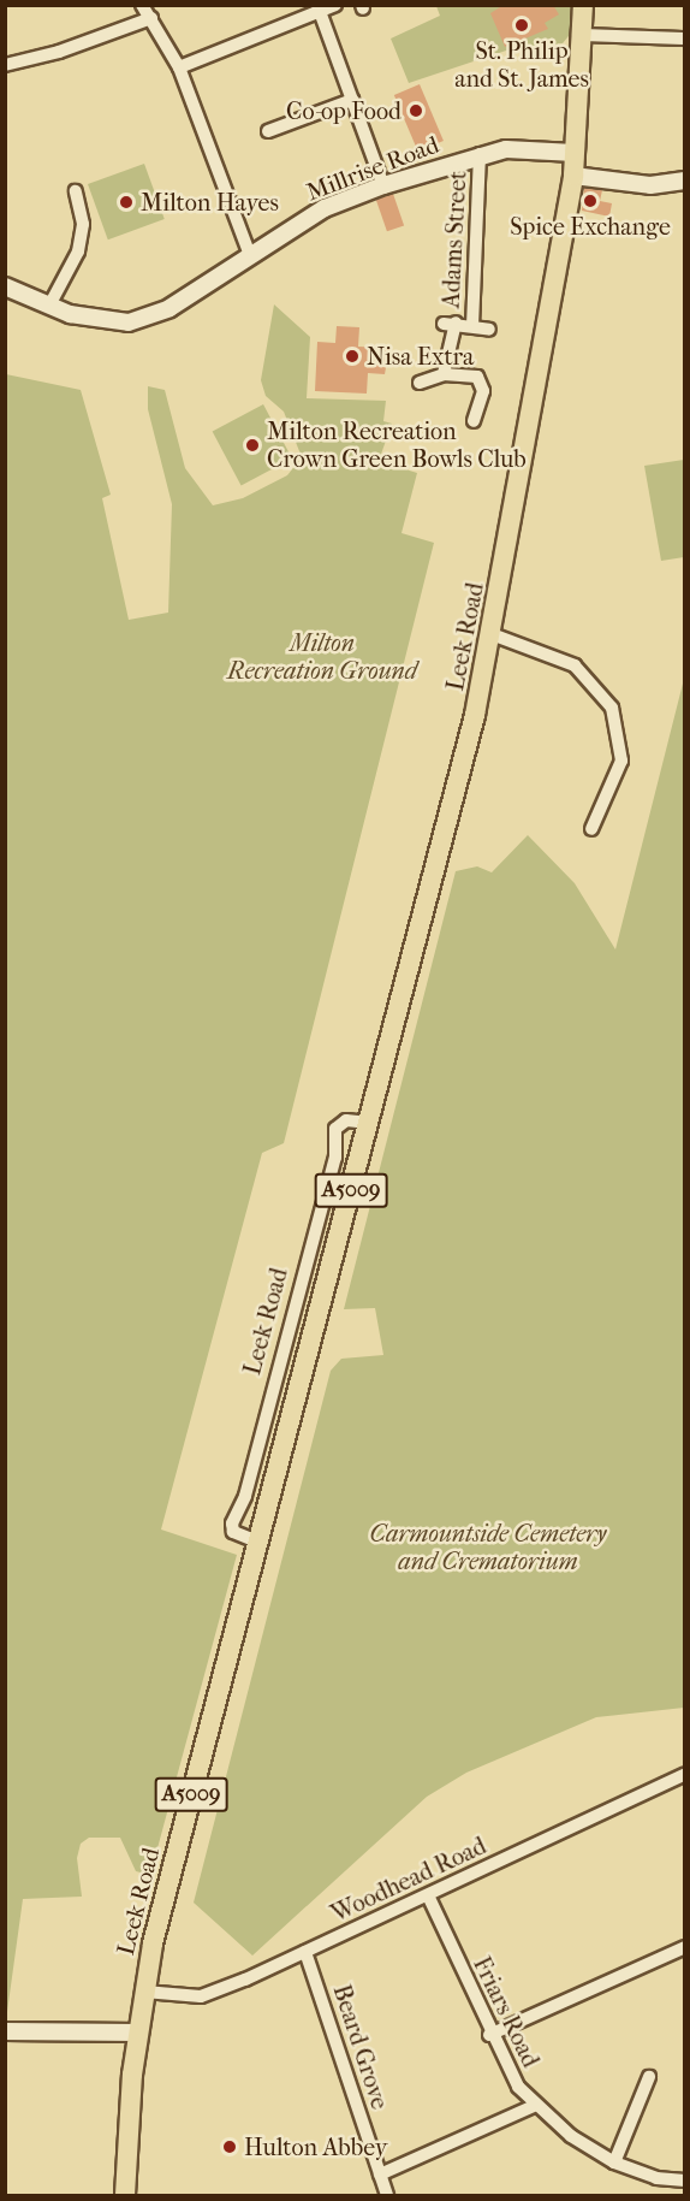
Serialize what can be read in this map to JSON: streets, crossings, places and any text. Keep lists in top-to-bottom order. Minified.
{"streets":{"main road":["Leek Road","A5009"],"street":["Millrise Road","Adams Street","Woodhead Road","Friars Road","Beard Grove"]},"crossings":[["Millrise Road","Adams Street"],["Millrise Road","Leek Road"],["Millrise Road","A5009"],["Leek Road","A5009"],["Leek Road","Woodhead Road"],["Woodhead Road","Friars Road"],["Woodhead Road","Beard Grove"]],"parks":["Milton Recreation Ground","Carmountside Cemetery and Crematorium"],"places":["St. Philip and St. James","Co-op Food","Spice Exchange","Milton Hayes","Nisa Extra","Milton Recreation Crown Green Bowls Club","Hulton Abbey"]}
